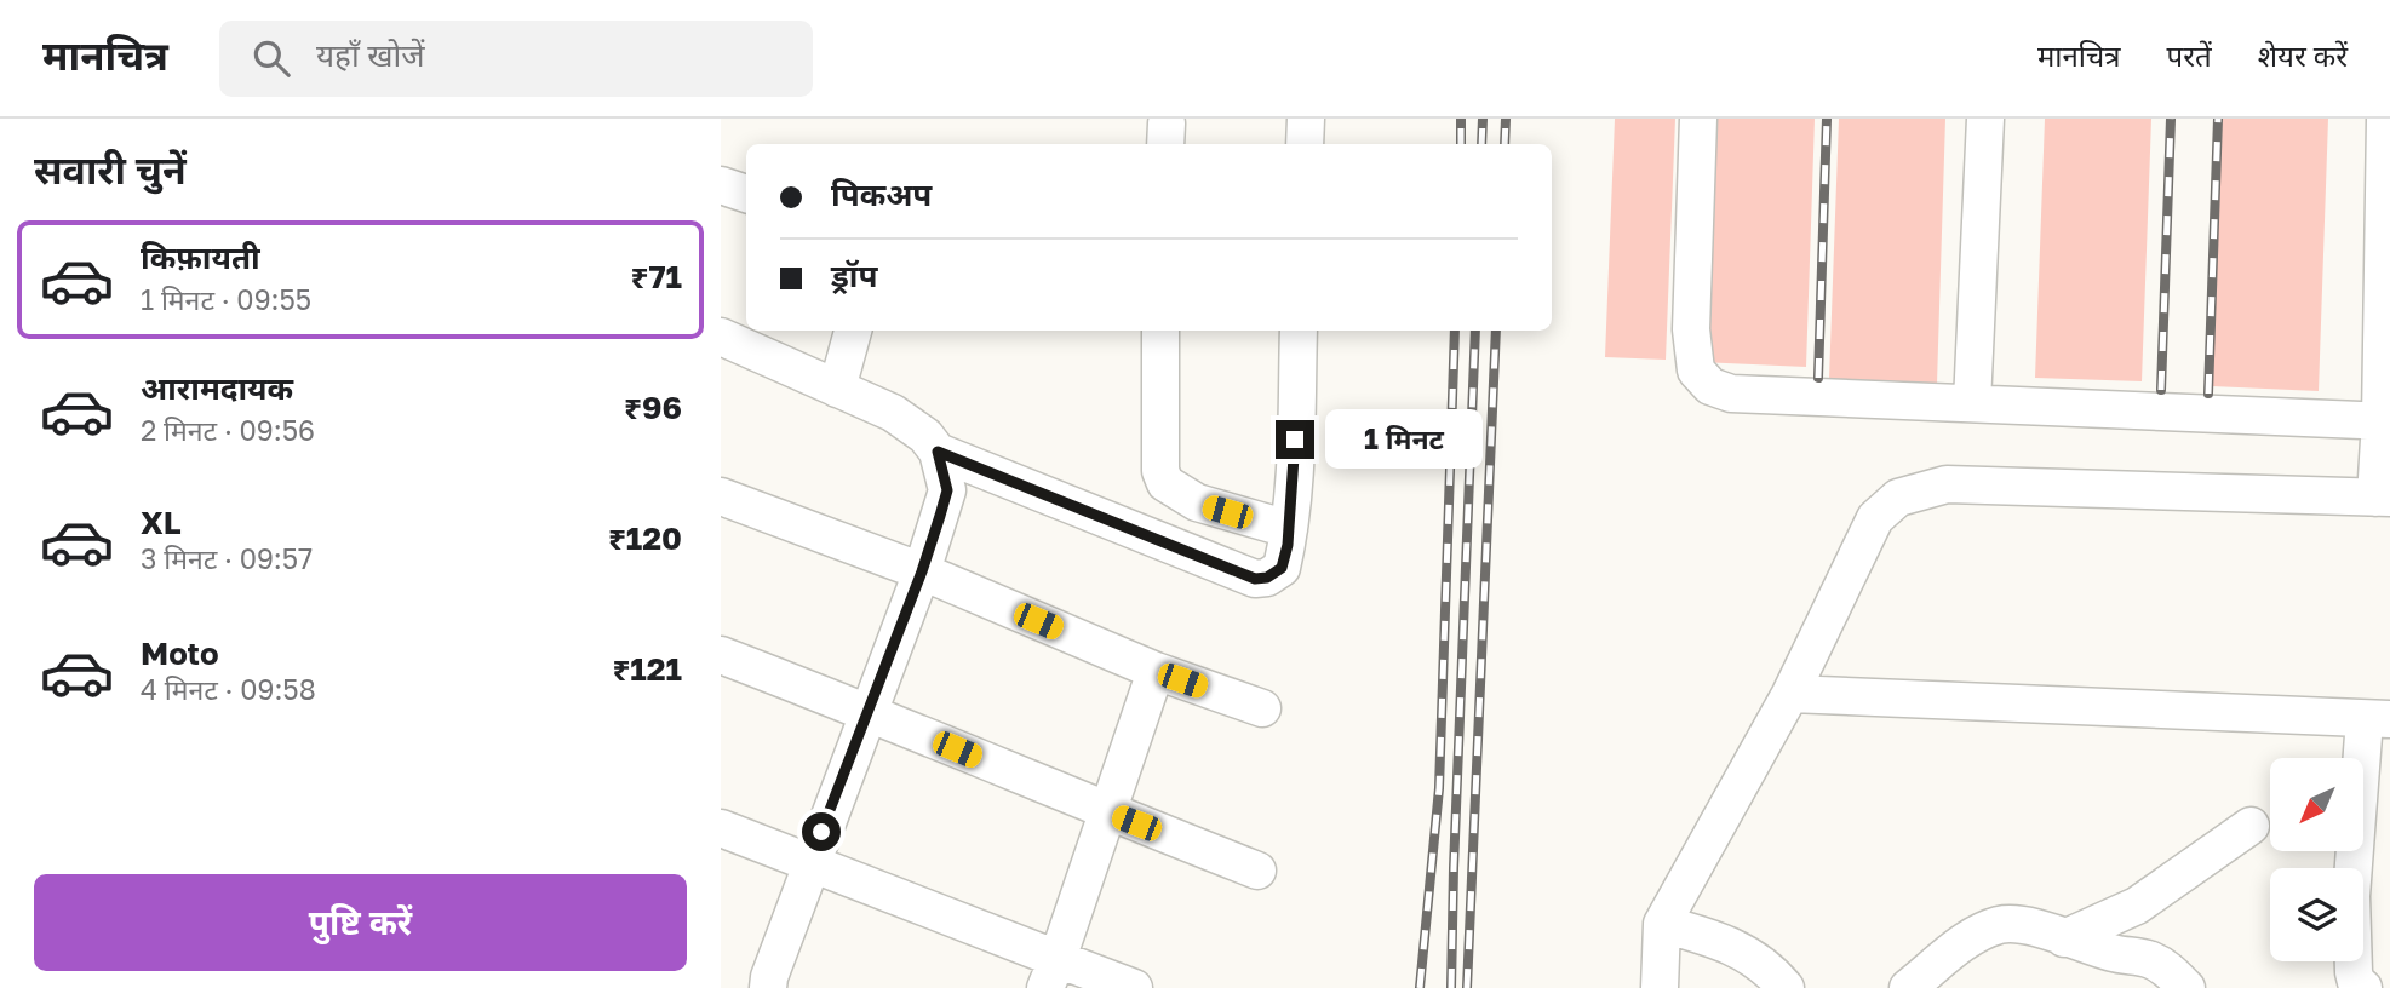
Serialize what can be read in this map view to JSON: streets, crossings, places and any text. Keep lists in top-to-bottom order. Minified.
{"north":"bottom left","page":{"header":"मानचित्र","search":"यहाँ खोजें","nav":["मानचित्र","परतें","शेयर करें"],"heading":"सवारी चुनें","banner":["पिकअप","ड्रॉप"],"list":[{"name":"किफ़ायती","note":"1 मिनट · 09:55","value":"₹71"},{"name":"आरामदायक","note":"2 मिनट · 09:56","value":"₹96"},{"name":"XL","note":"3 मिनट · 09:57","value":"₹120"},{"name":"Moto","note":"4 मिनट · 09:58","value":"₹121"}],"bubble":"1 मिनट","buttons":"पुष्टि करें"}}
